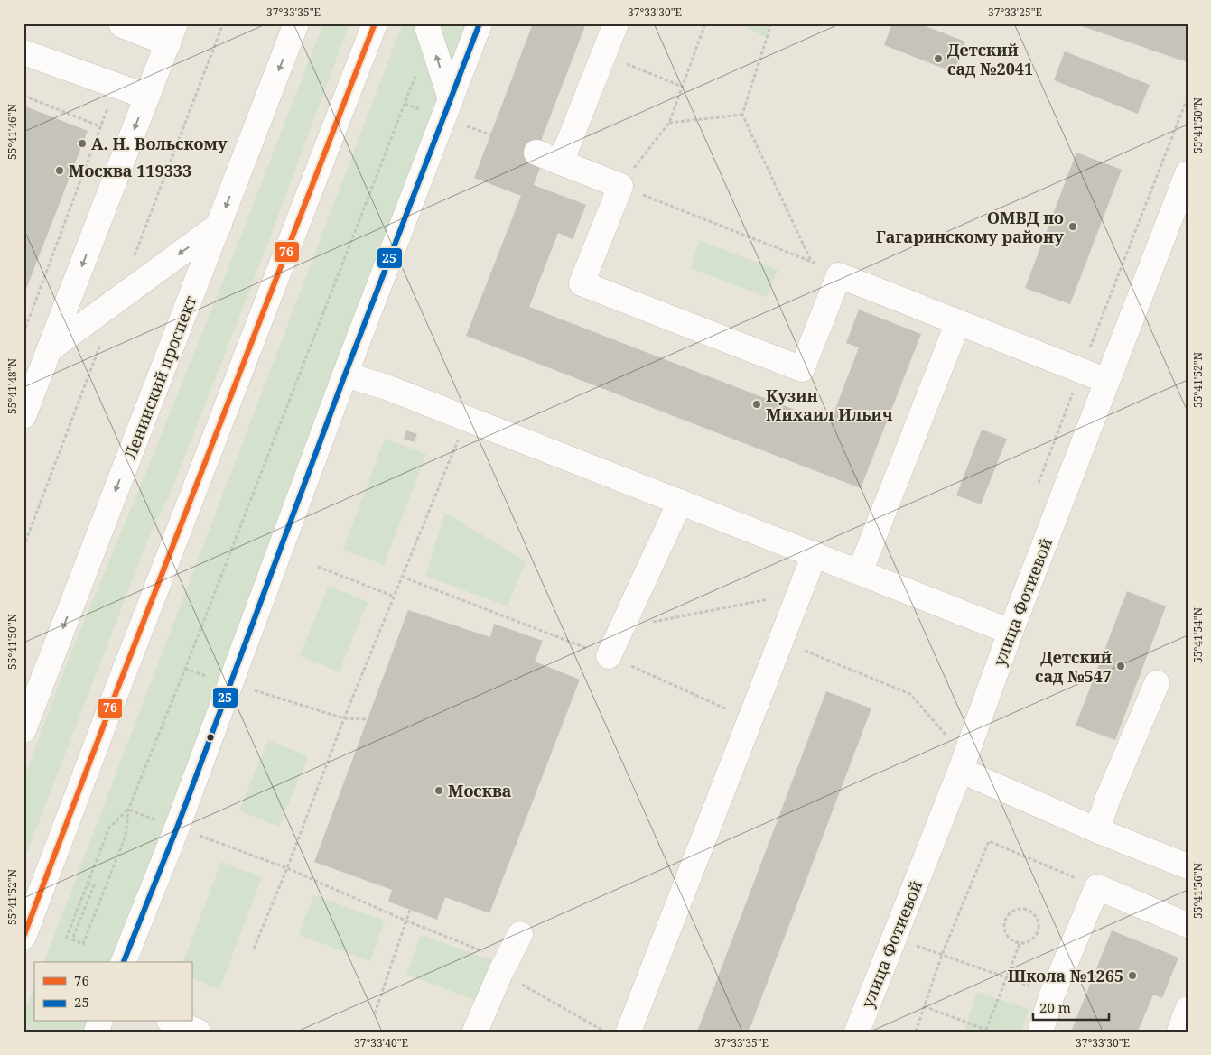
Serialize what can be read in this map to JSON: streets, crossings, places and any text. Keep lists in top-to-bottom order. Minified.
{"streets":{"street":["Ленинский проспект","улица Фотиевой"]},"places":["Детский сад №2041","А. Н. Вольскому","Москва 119333","ОМВД по Гагаринскому району","Кузин Михаил Ильич","Детский сад №547","Москва","Школа №1265"],"lines":["transit line 76","transit line 25"],"legend":["76","25"],"scale_bar":"20 m","coordinates":["37°33'35\"E","37°33'30\"E","37°33'25\"E","55°41'50\"N","55°41'46\"N","55°41'52\"N","55°41'48\"N","55°41'54\"N","55°41'56\"N","37°33'40\"E"]}
